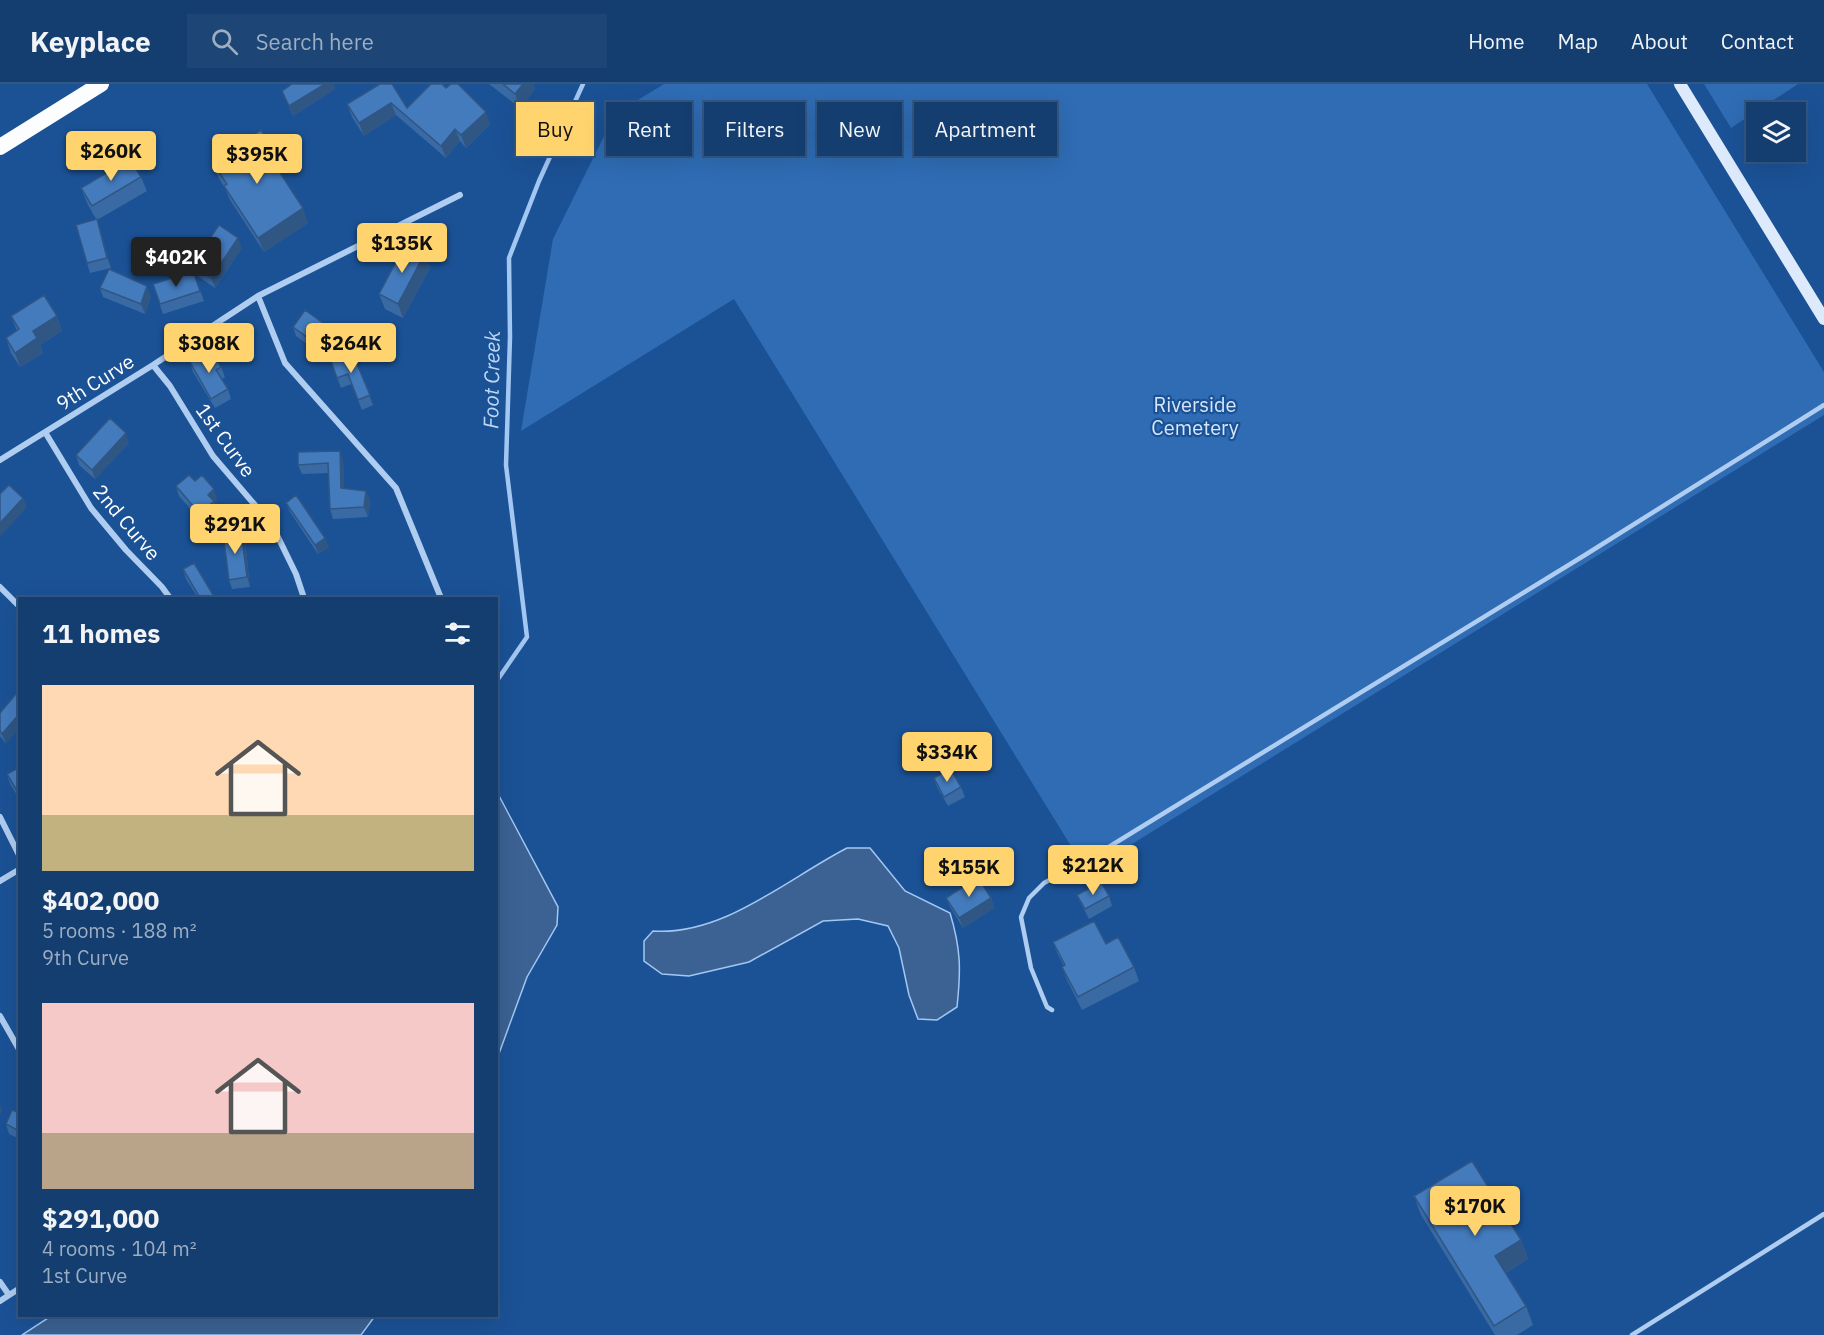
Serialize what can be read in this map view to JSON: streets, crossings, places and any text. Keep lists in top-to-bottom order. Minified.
{"streets":{"street":["9th Curve","1st Curve","2nd Curve"]},"crossings":[["9th Curve","1st Curve"],["9th Curve","2nd Curve"]],"water":["Foot Creek"],"parks":["Riverside Cemetery"],"page":{"header":"Keyplace","search":"Search here","nav":["Home","Map","About","Contact"],"chip":["Buy","Rent","Filters","New","Apartment"],"price":["$260K","$395K","$135K","$402K","$308K","$264K","$291K","$334K","$212K","$155K","$170K"],"heading":"11 homes","list":[{"name":"$402,000","note":"5 rooms · 188 m² · 9th Curve"},{"name":"$291,000","note":"4 rooms · 104 m² · 1st Curve"}]}}
